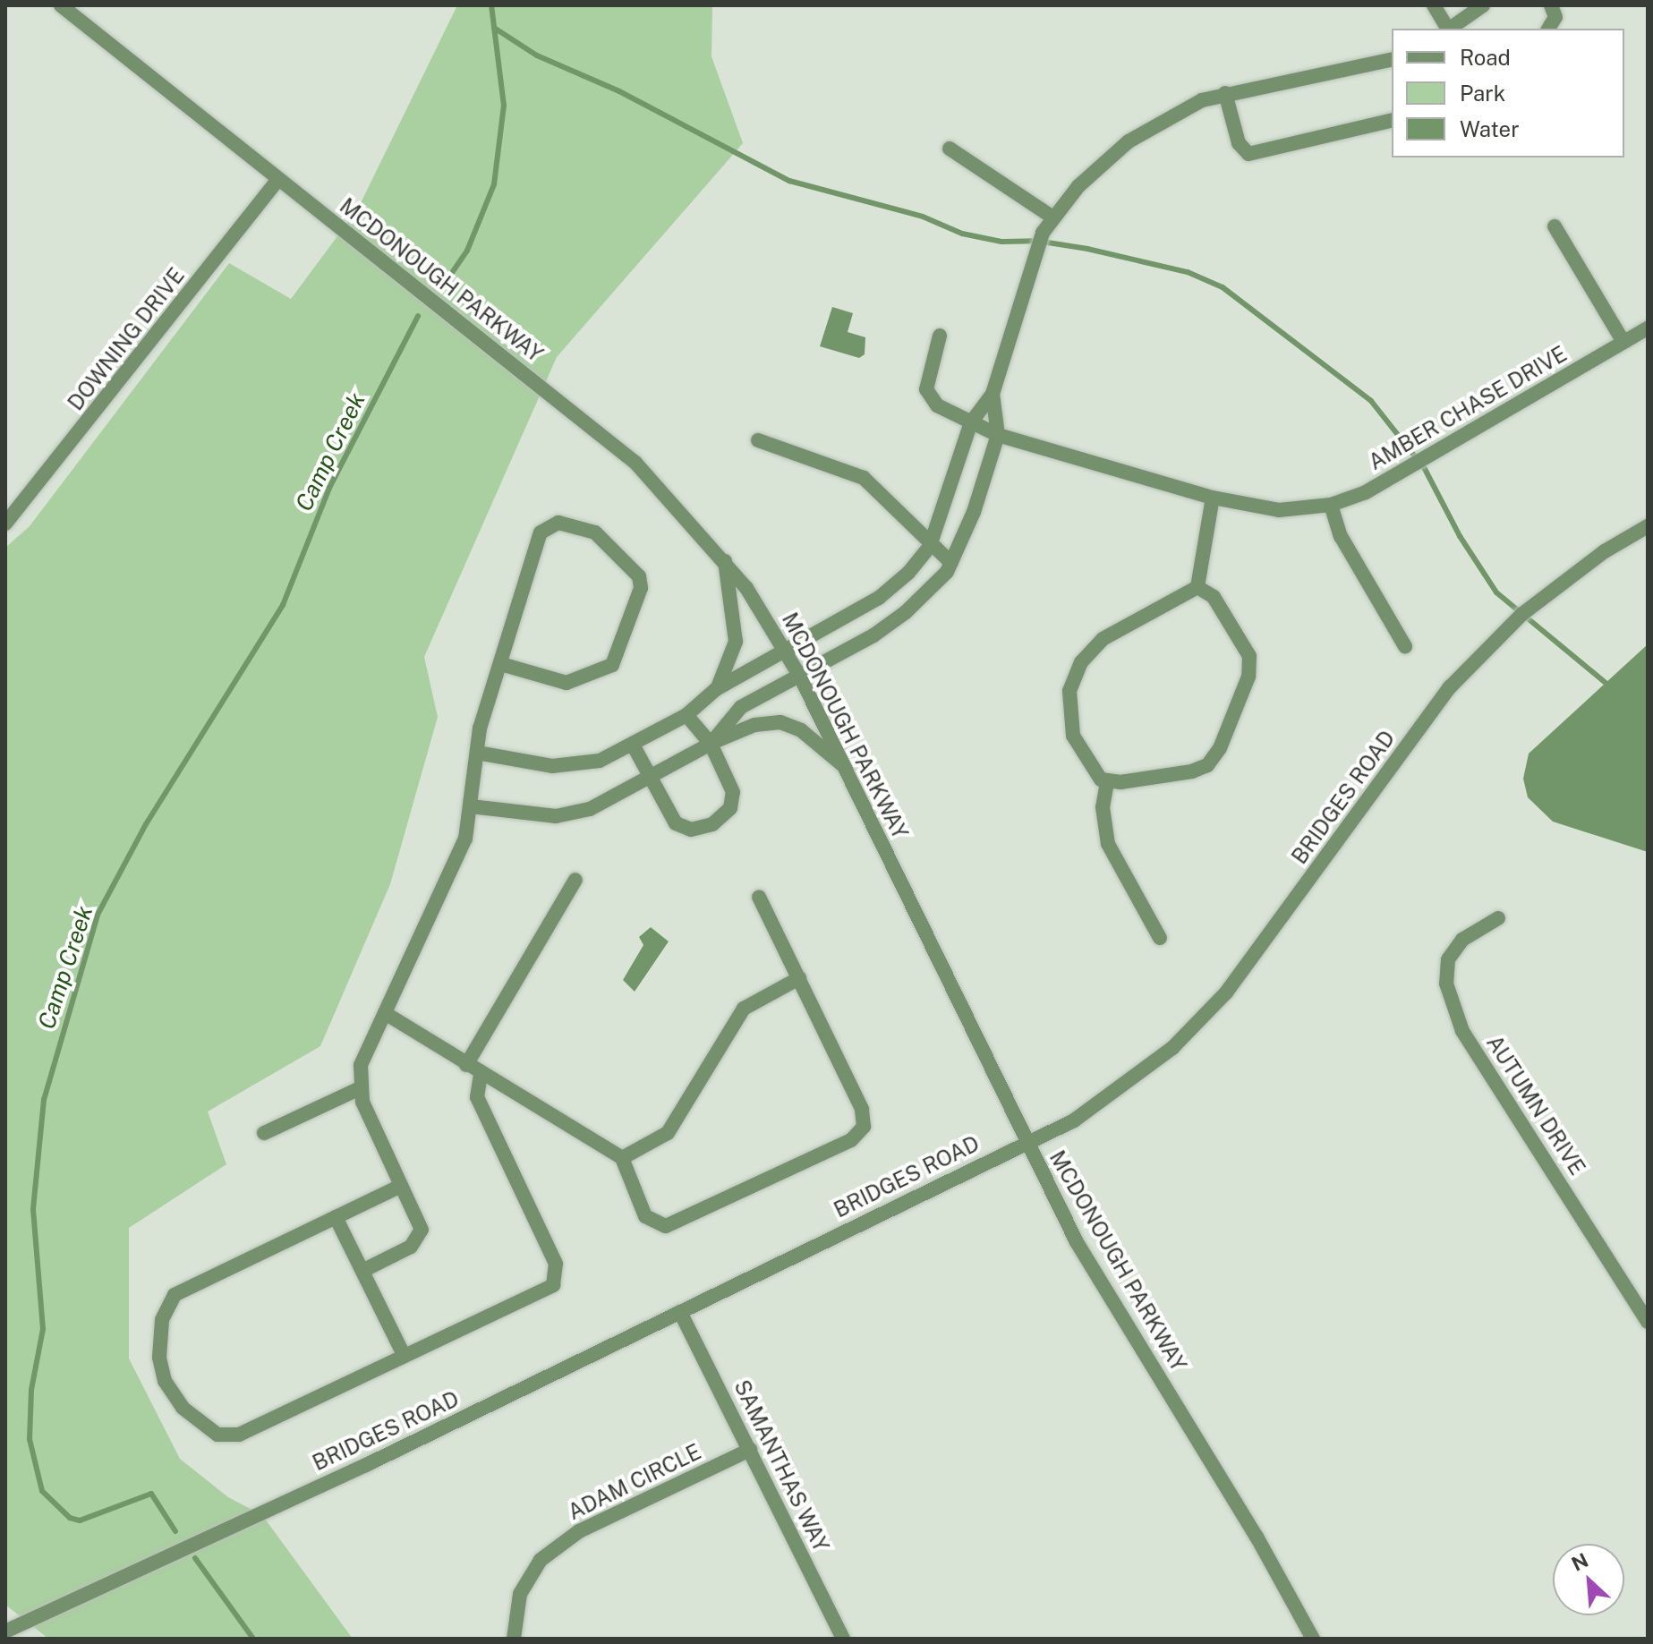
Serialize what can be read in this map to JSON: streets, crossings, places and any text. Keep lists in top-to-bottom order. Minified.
{"streets":{"street":["MCDONOUGH PARKWAY","DOWNING DRIVE","AMBER CHASE DRIVE","BRIDGES ROAD","AUTUMN DRIVE","SAMANTHAS WAY","ADAM CIRCLE"]},"crossings":[["MCDONOUGH PARKWAY","DOWNING DRIVE"],["MCDONOUGH PARKWAY","BRIDGES ROAD"],["BRIDGES ROAD","SAMANTHAS WAY"],["SAMANTHAS WAY","ADAM CIRCLE"]],"water":["Camp Creek"],"legend":["Road","Park","Water"],"north":"top left"}
